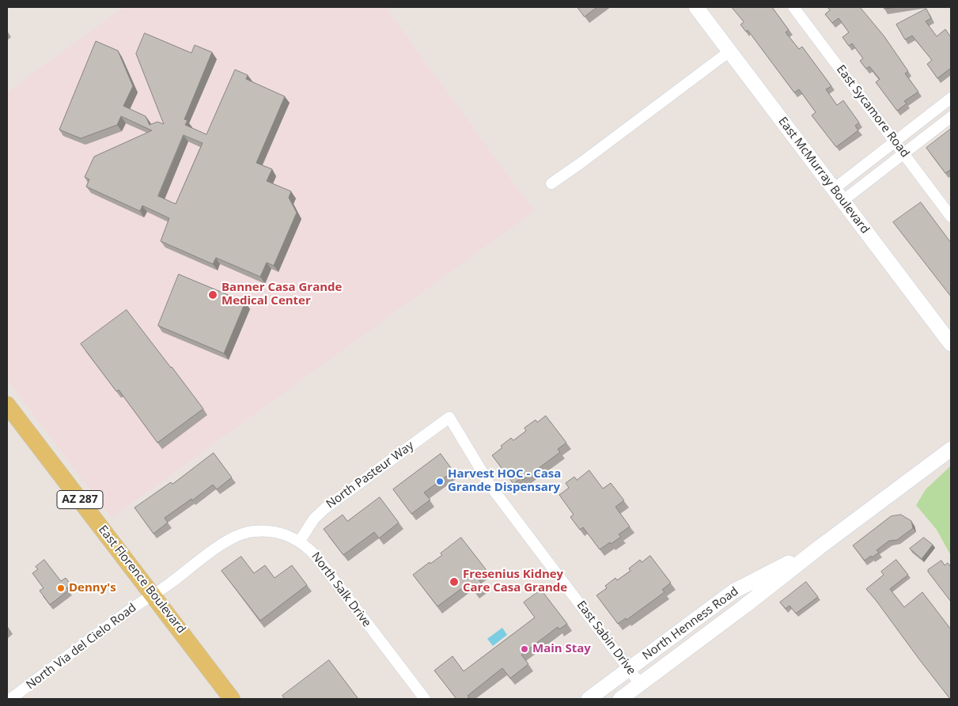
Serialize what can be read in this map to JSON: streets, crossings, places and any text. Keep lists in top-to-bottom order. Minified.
{"streets":{"main road":["AZ 287","East Florence Boulevard"],"street":["East Sycamore Road","East McMurray Boulevard","North Pasteur Way","North Salk Drive","North Henness Road","East Sabin Drive","North Via del Cielo Road"]},"crossings":[["North Pasteur Way","North Salk Drive"],["North Pasteur Way","East Sabin Drive"],["East Florence Boulevard","North Salk Drive"],["East Florence Boulevard","North Via del Cielo Road"],["North Salk Drive","North Via del Cielo Road"],["North Henness Road","East Sabin Drive"]],"places":["Banner Casa Grande Medical Center","Harvest HOC - Casa Grande Dispensary","Fresenius Kidney Care Casa Grande","Denny's","Main Stay"]}
